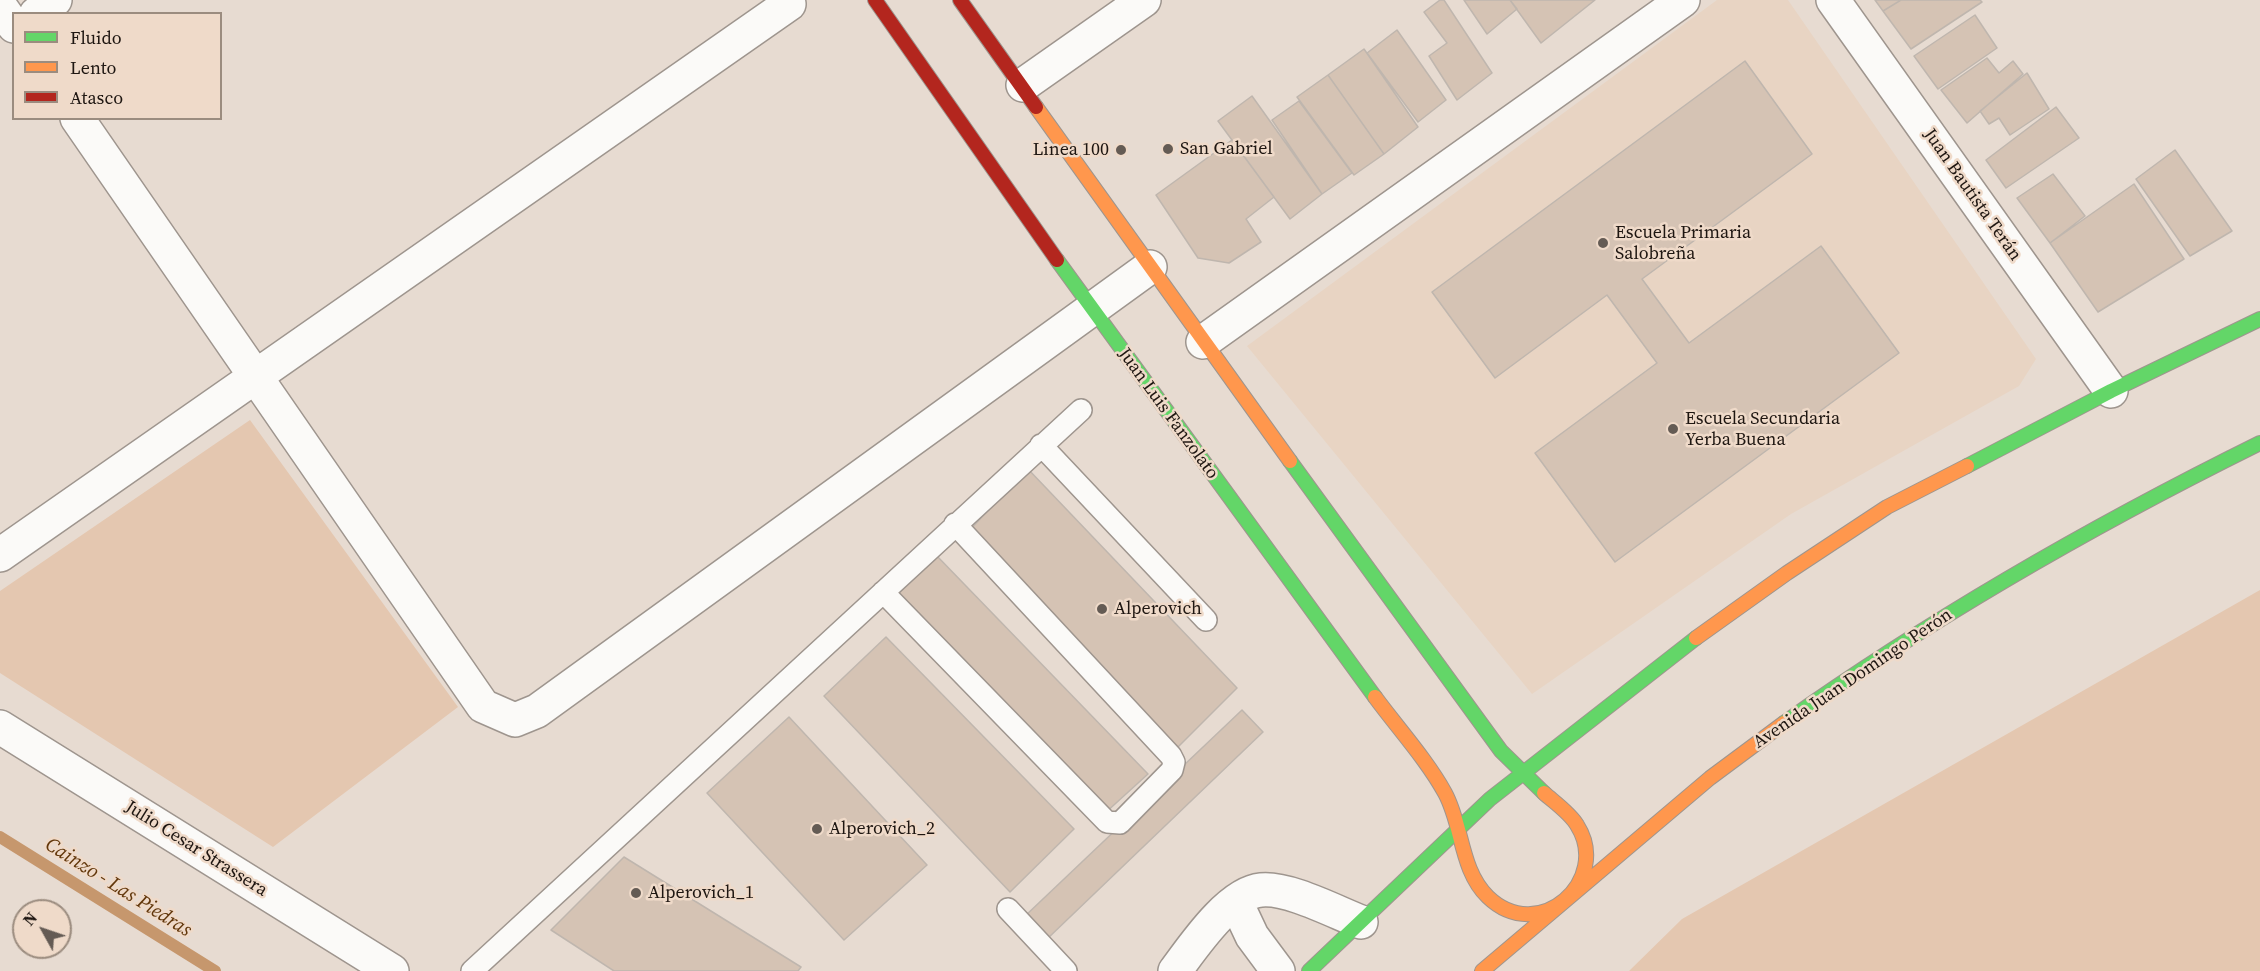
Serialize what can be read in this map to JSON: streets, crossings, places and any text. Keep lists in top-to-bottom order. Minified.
{"streets":{"street":["Juan Bautista Terán","Juan Luis Fanzolato","Avenida Juan Domingo Perón","Julio Cesar Strassera"]},"crossings":[["Juan Luis Fanzolato","Avenida Juan Domingo Perón"]],"water":["Cainzo - Las Piedras"],"places":["San Gabriel","Linea 100","Escuela Primaria Salobreña","Escuela Secundaria Yerba Buena","Alperovich","Alperovich_2","Alperovich_1"],"legend":["Fluido","Lento","Atasco"],"north":"top left"}
